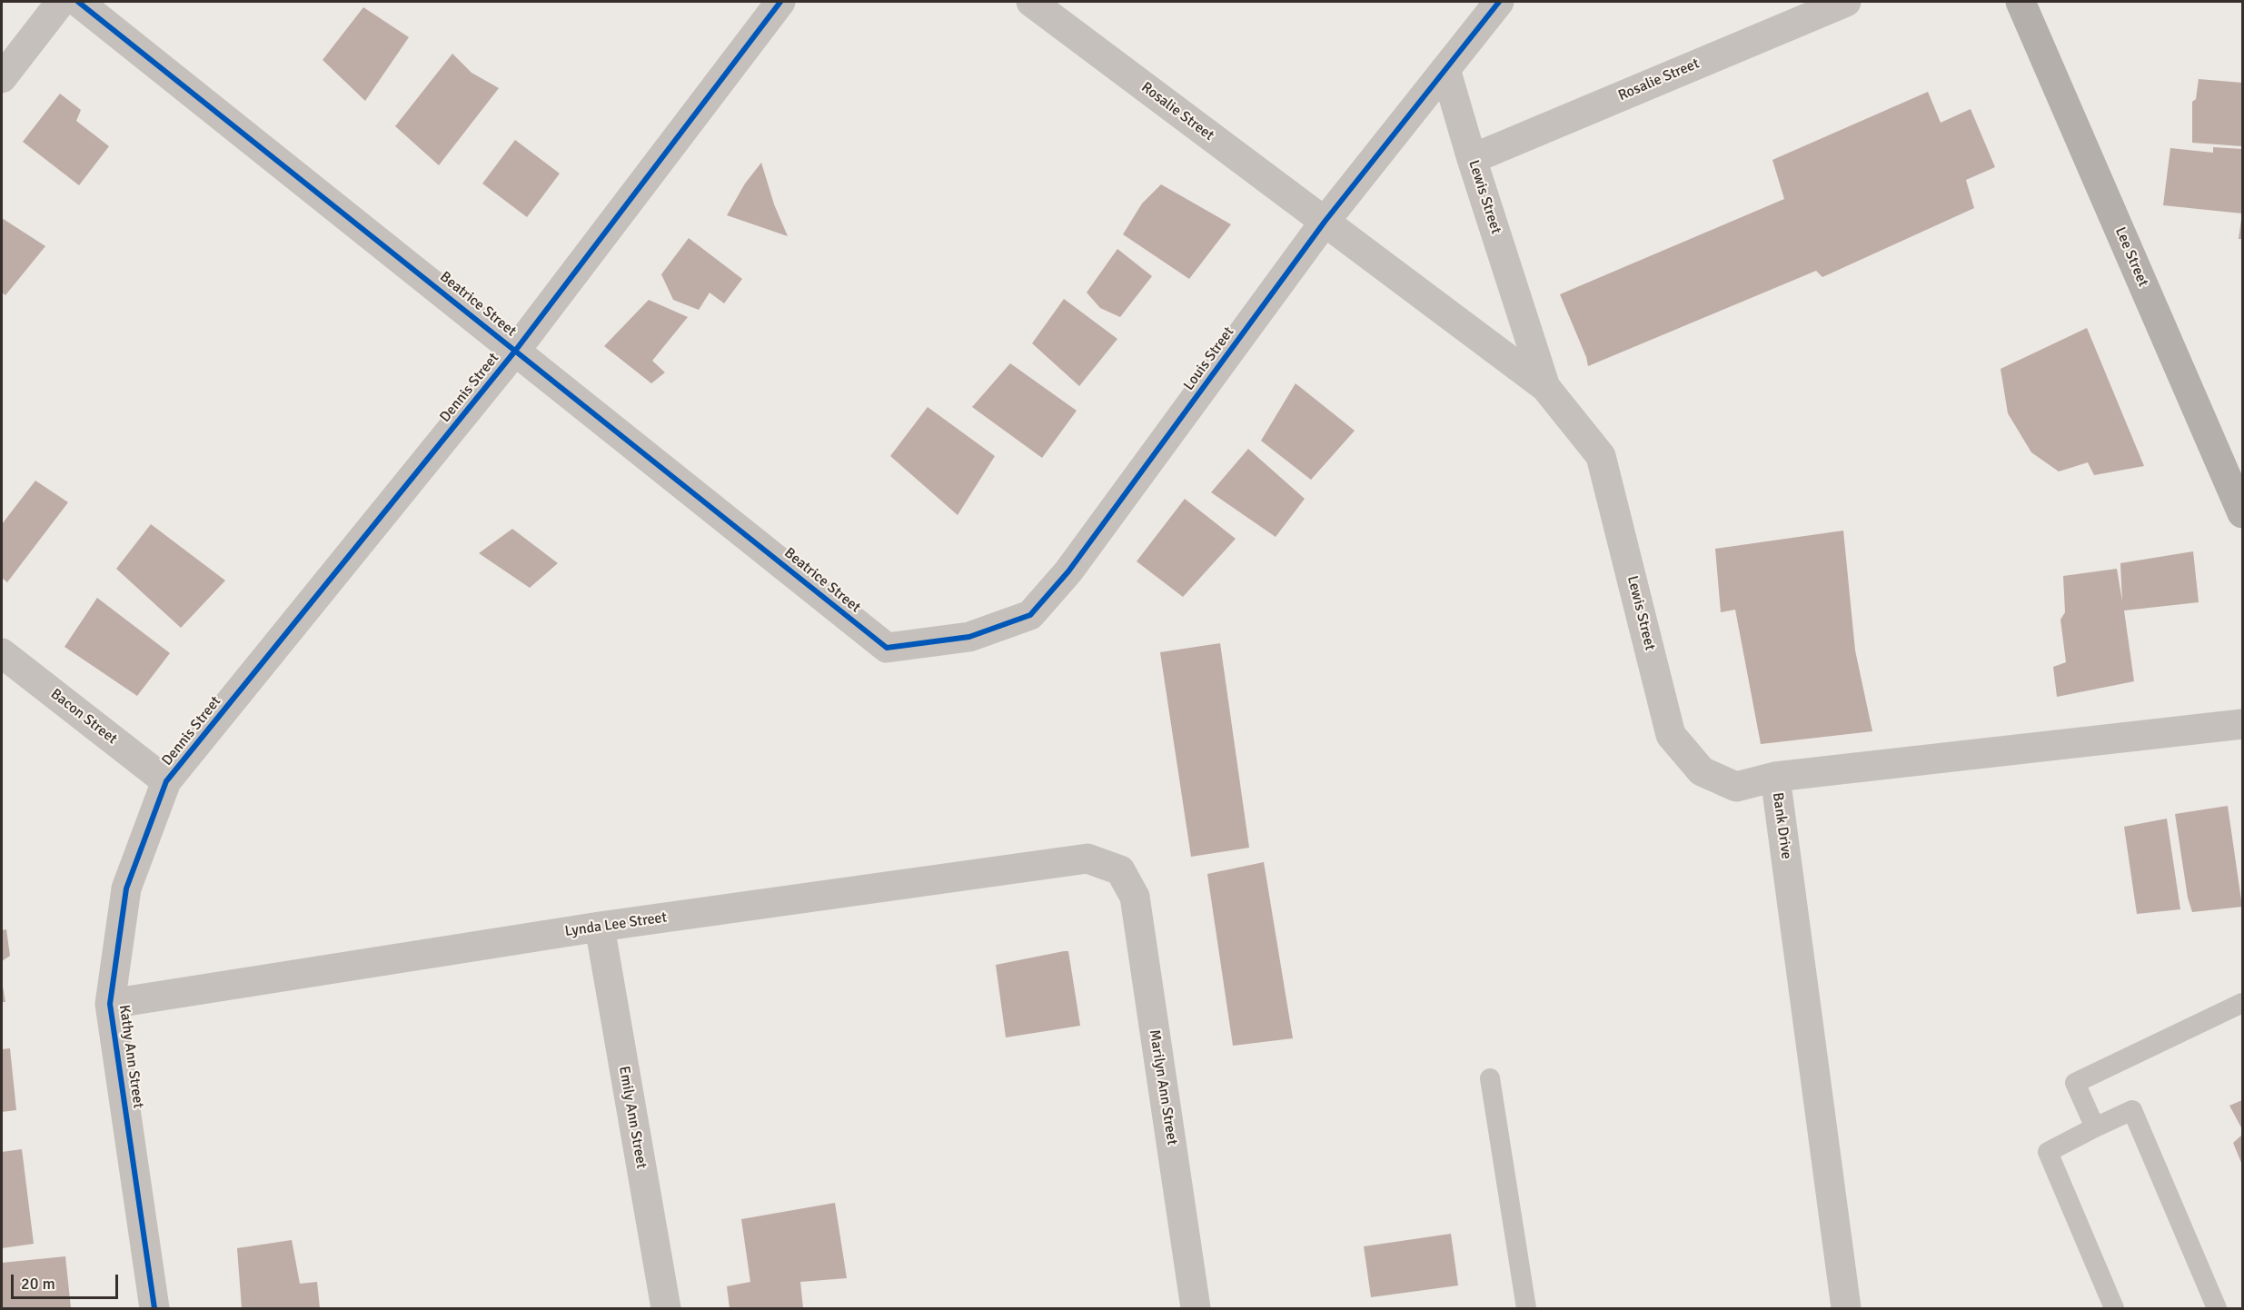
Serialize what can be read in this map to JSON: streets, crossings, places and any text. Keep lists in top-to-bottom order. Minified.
{"streets":{"main road":["Lee Street"],"street":["Rosalie Street","Lewis Street","Beatrice Street","Louis Street","Dennis Street","Bacon Street","Bank Drive","Lynda Lee Street","Kathy Ann Street","Marilyn Ann Street","Emily Ann Street"]},"crossings":[["Rosalie Street","Lewis Street"],["Rosalie Street","Louis Street"],["Lewis Street","Louis Street"],["Lewis Street","Bank Drive"],["Beatrice Street","Louis Street"],["Beatrice Street","Dennis Street"],["Dennis Street","Bacon Street"],["Dennis Street","Kathy Ann Street"],["Bacon Street","Kathy Ann Street"],["Lynda Lee Street","Kathy Ann Street"],["Lynda Lee Street","Marilyn Ann Street"],["Lynda Lee Street","Emily Ann Street"]],"scale_bar":"20 m"}
